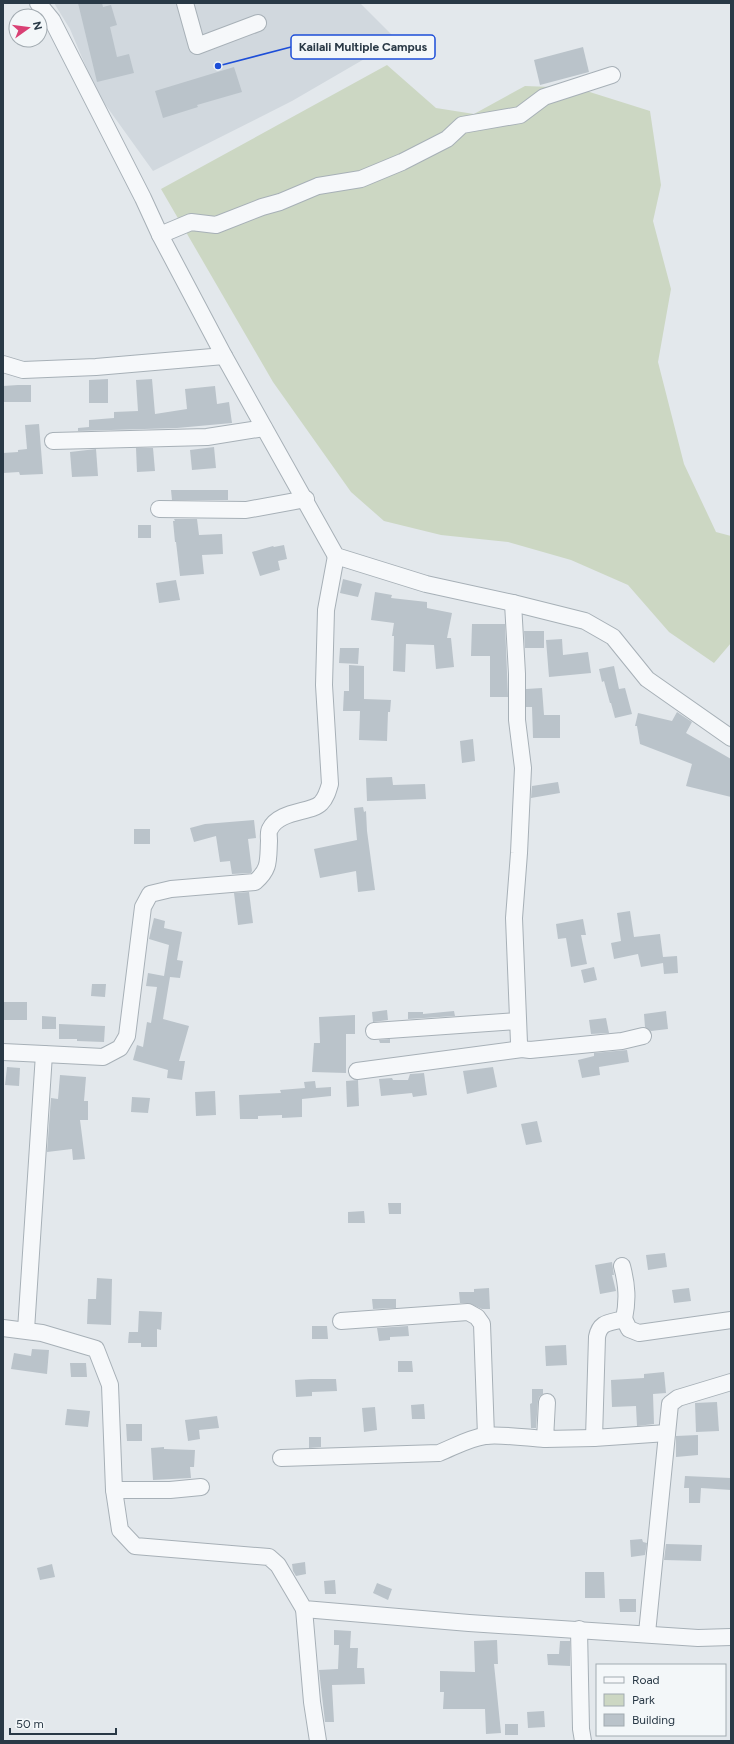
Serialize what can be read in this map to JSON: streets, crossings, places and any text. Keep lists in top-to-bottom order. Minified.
{"places":["Kailali Multiple Campus"],"legend":["Road","Park","Building"],"scale_bar":"50 m","north":"right"}
